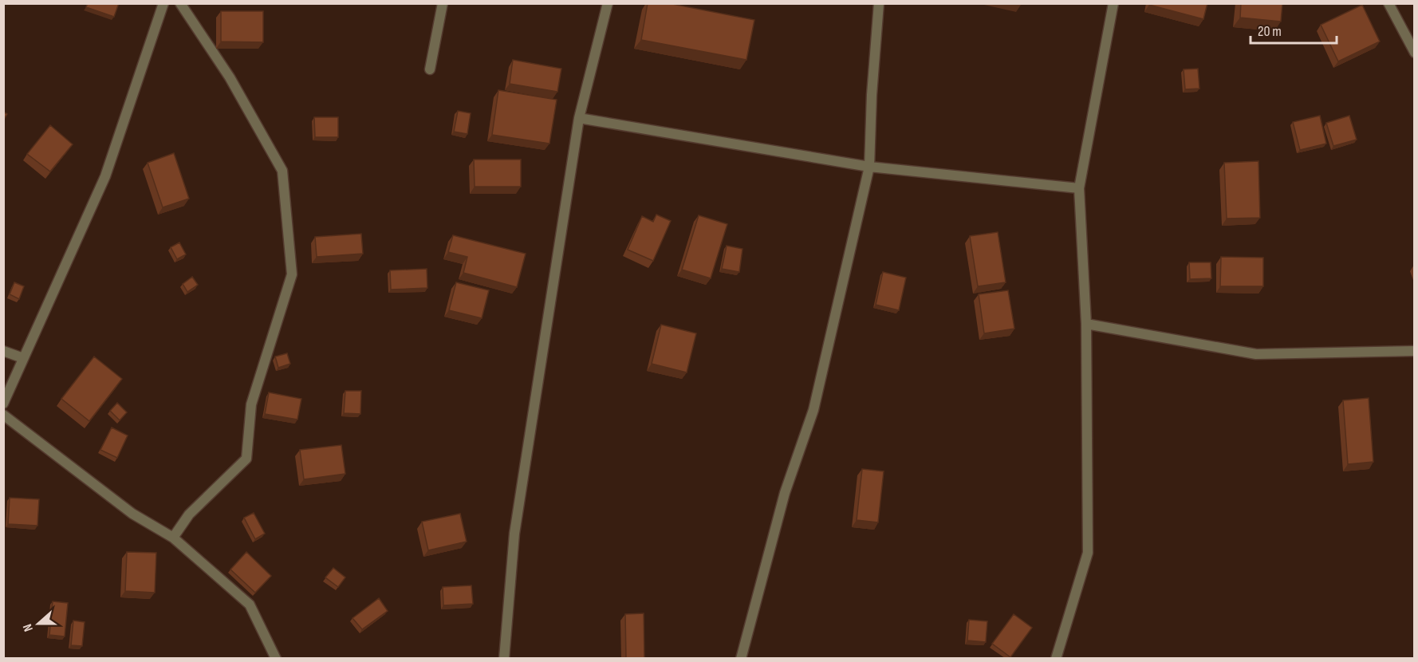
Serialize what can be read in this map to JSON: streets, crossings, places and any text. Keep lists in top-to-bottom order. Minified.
{"scale_bar":"20 m","north":"left"}
